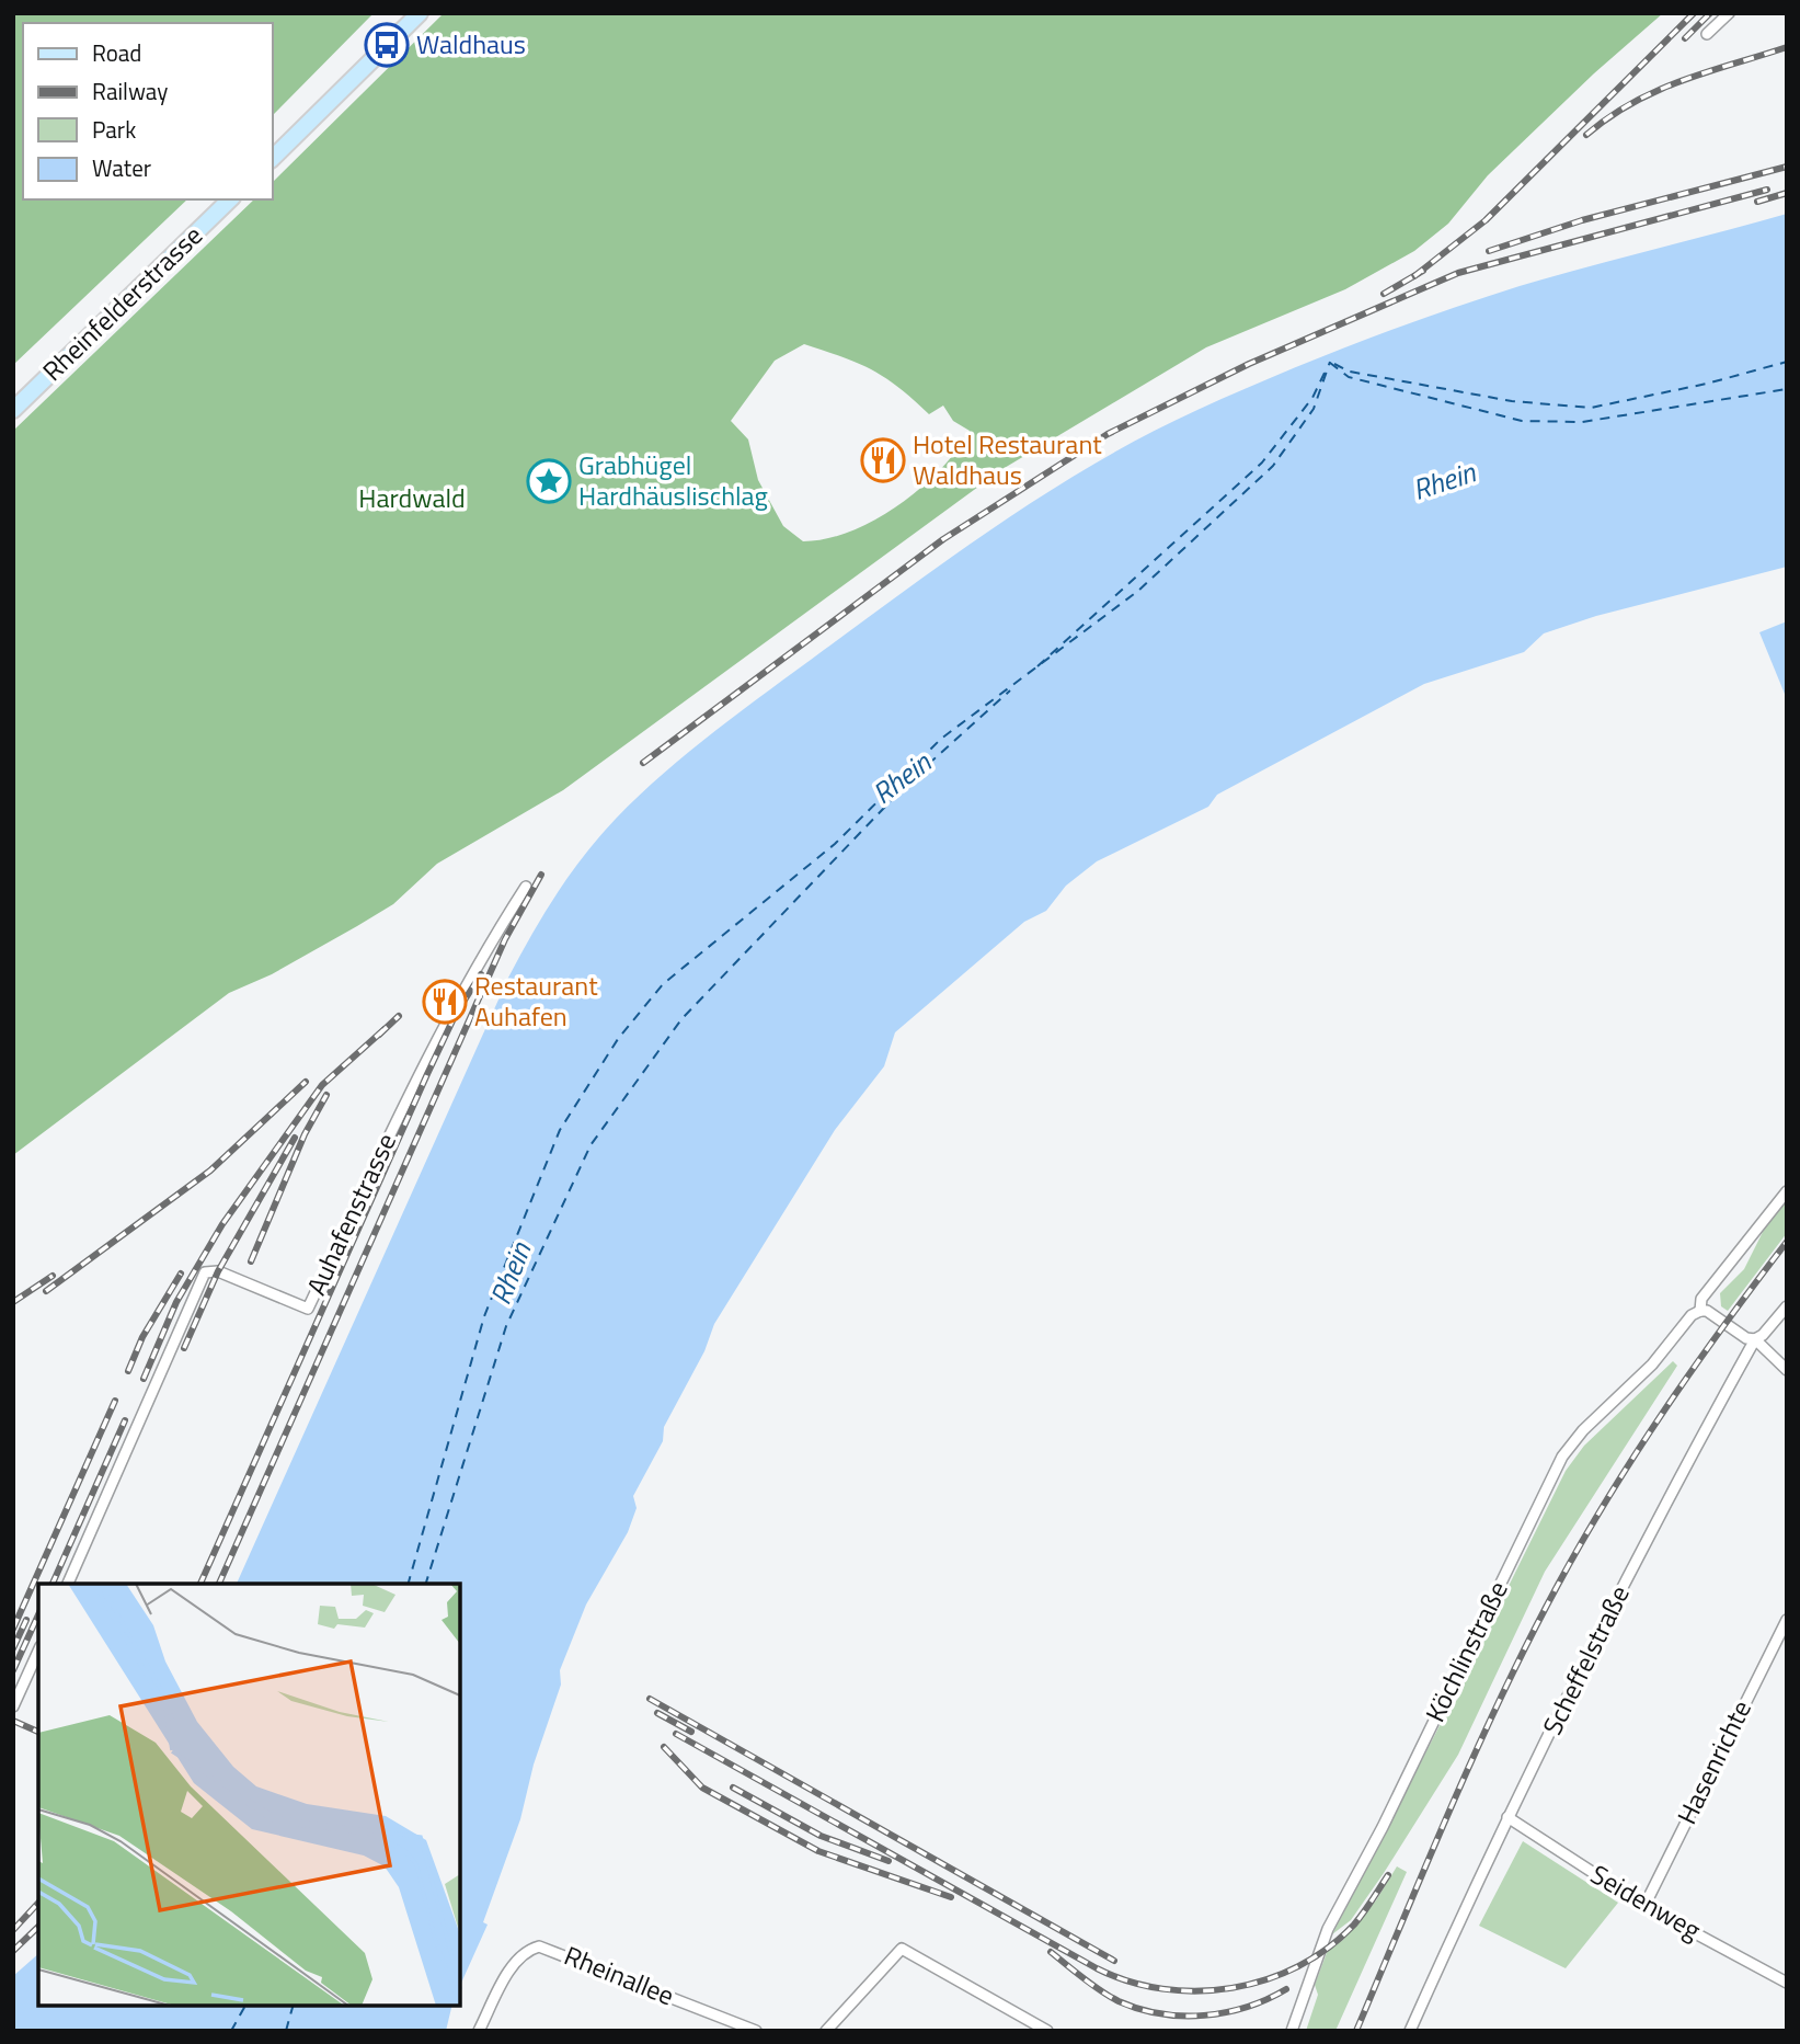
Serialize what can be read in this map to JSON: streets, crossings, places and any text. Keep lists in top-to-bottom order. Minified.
{"streets":{"main road":["Rheinfelderstrasse"],"street":["Auhafenstrasse","Köchlinstraße","Scheffelstraße","Hasenrichte","Seidenweg","Rheinallee"]},"crossings":[["Scheffelstraße","Seidenweg"],["Hasenrichte","Seidenweg"]],"water":["Rhein"],"parks":["Hardwald"],"places":{"bus stop":["Waldhaus"],"restaurant":["Hotel Restaurant Waldhaus","Restaurant Auhafen"],"place":["Grabhügel Hardhäuslischlag"]},"legend":["Road","Railway","Park","Water"]}
